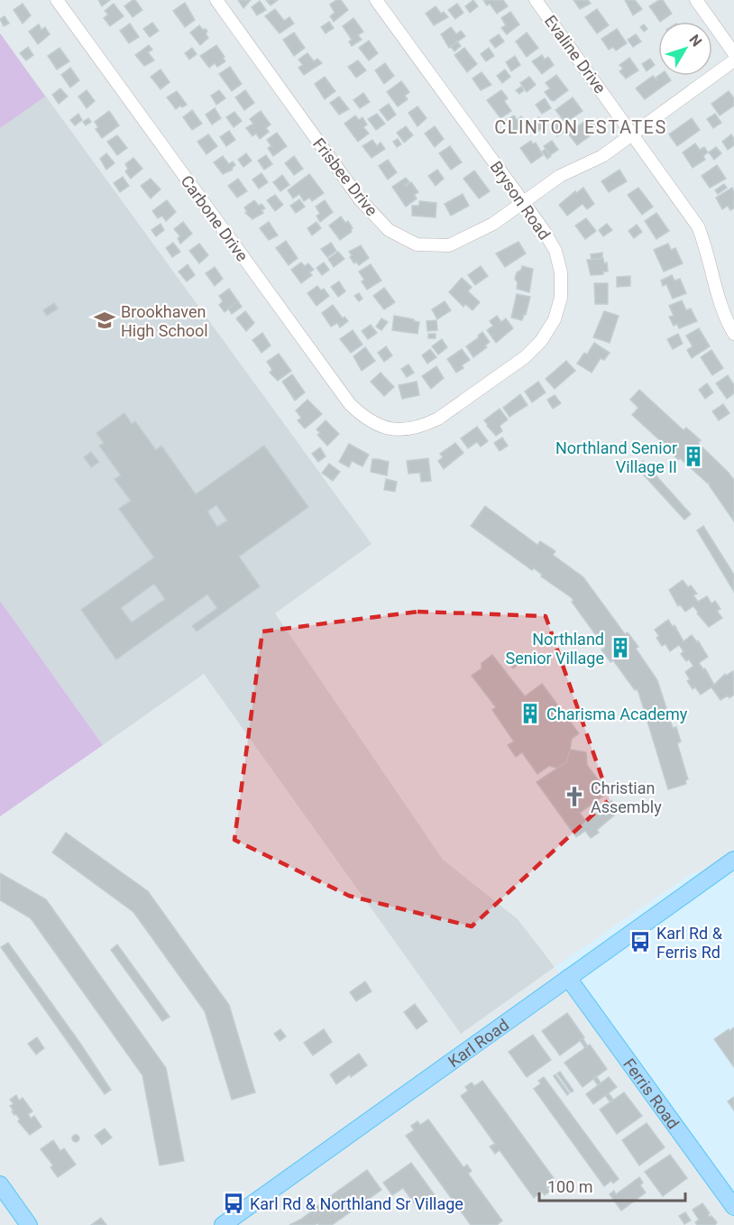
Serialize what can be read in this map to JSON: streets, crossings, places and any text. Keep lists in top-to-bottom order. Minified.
{"streets":{"main road":["Karl Road","Ferris Road"],"street":["Evaline Drive","Frisbee Drive","Bryson Road","Carbone Drive"]},"crossings":[["Evaline Drive","Frisbee Drive"],["Frisbee Drive","Bryson Road"],["Bryson Road","Carbone Drive"],["Karl Road","Ferris Road"]],"districts":["CLINTON ESTATES"],"places":{"school or university":["Brookhaven High School"],"building":["Northland Senior Village II","Northland Senior Village","Charisma Academy"],"church":["Christian Assembly"],"bus stop":["Karl Rd & Ferris Rd","Karl Rd & Northland Sr Village"]},"scale_bar":"100 m","north":"top right"}
